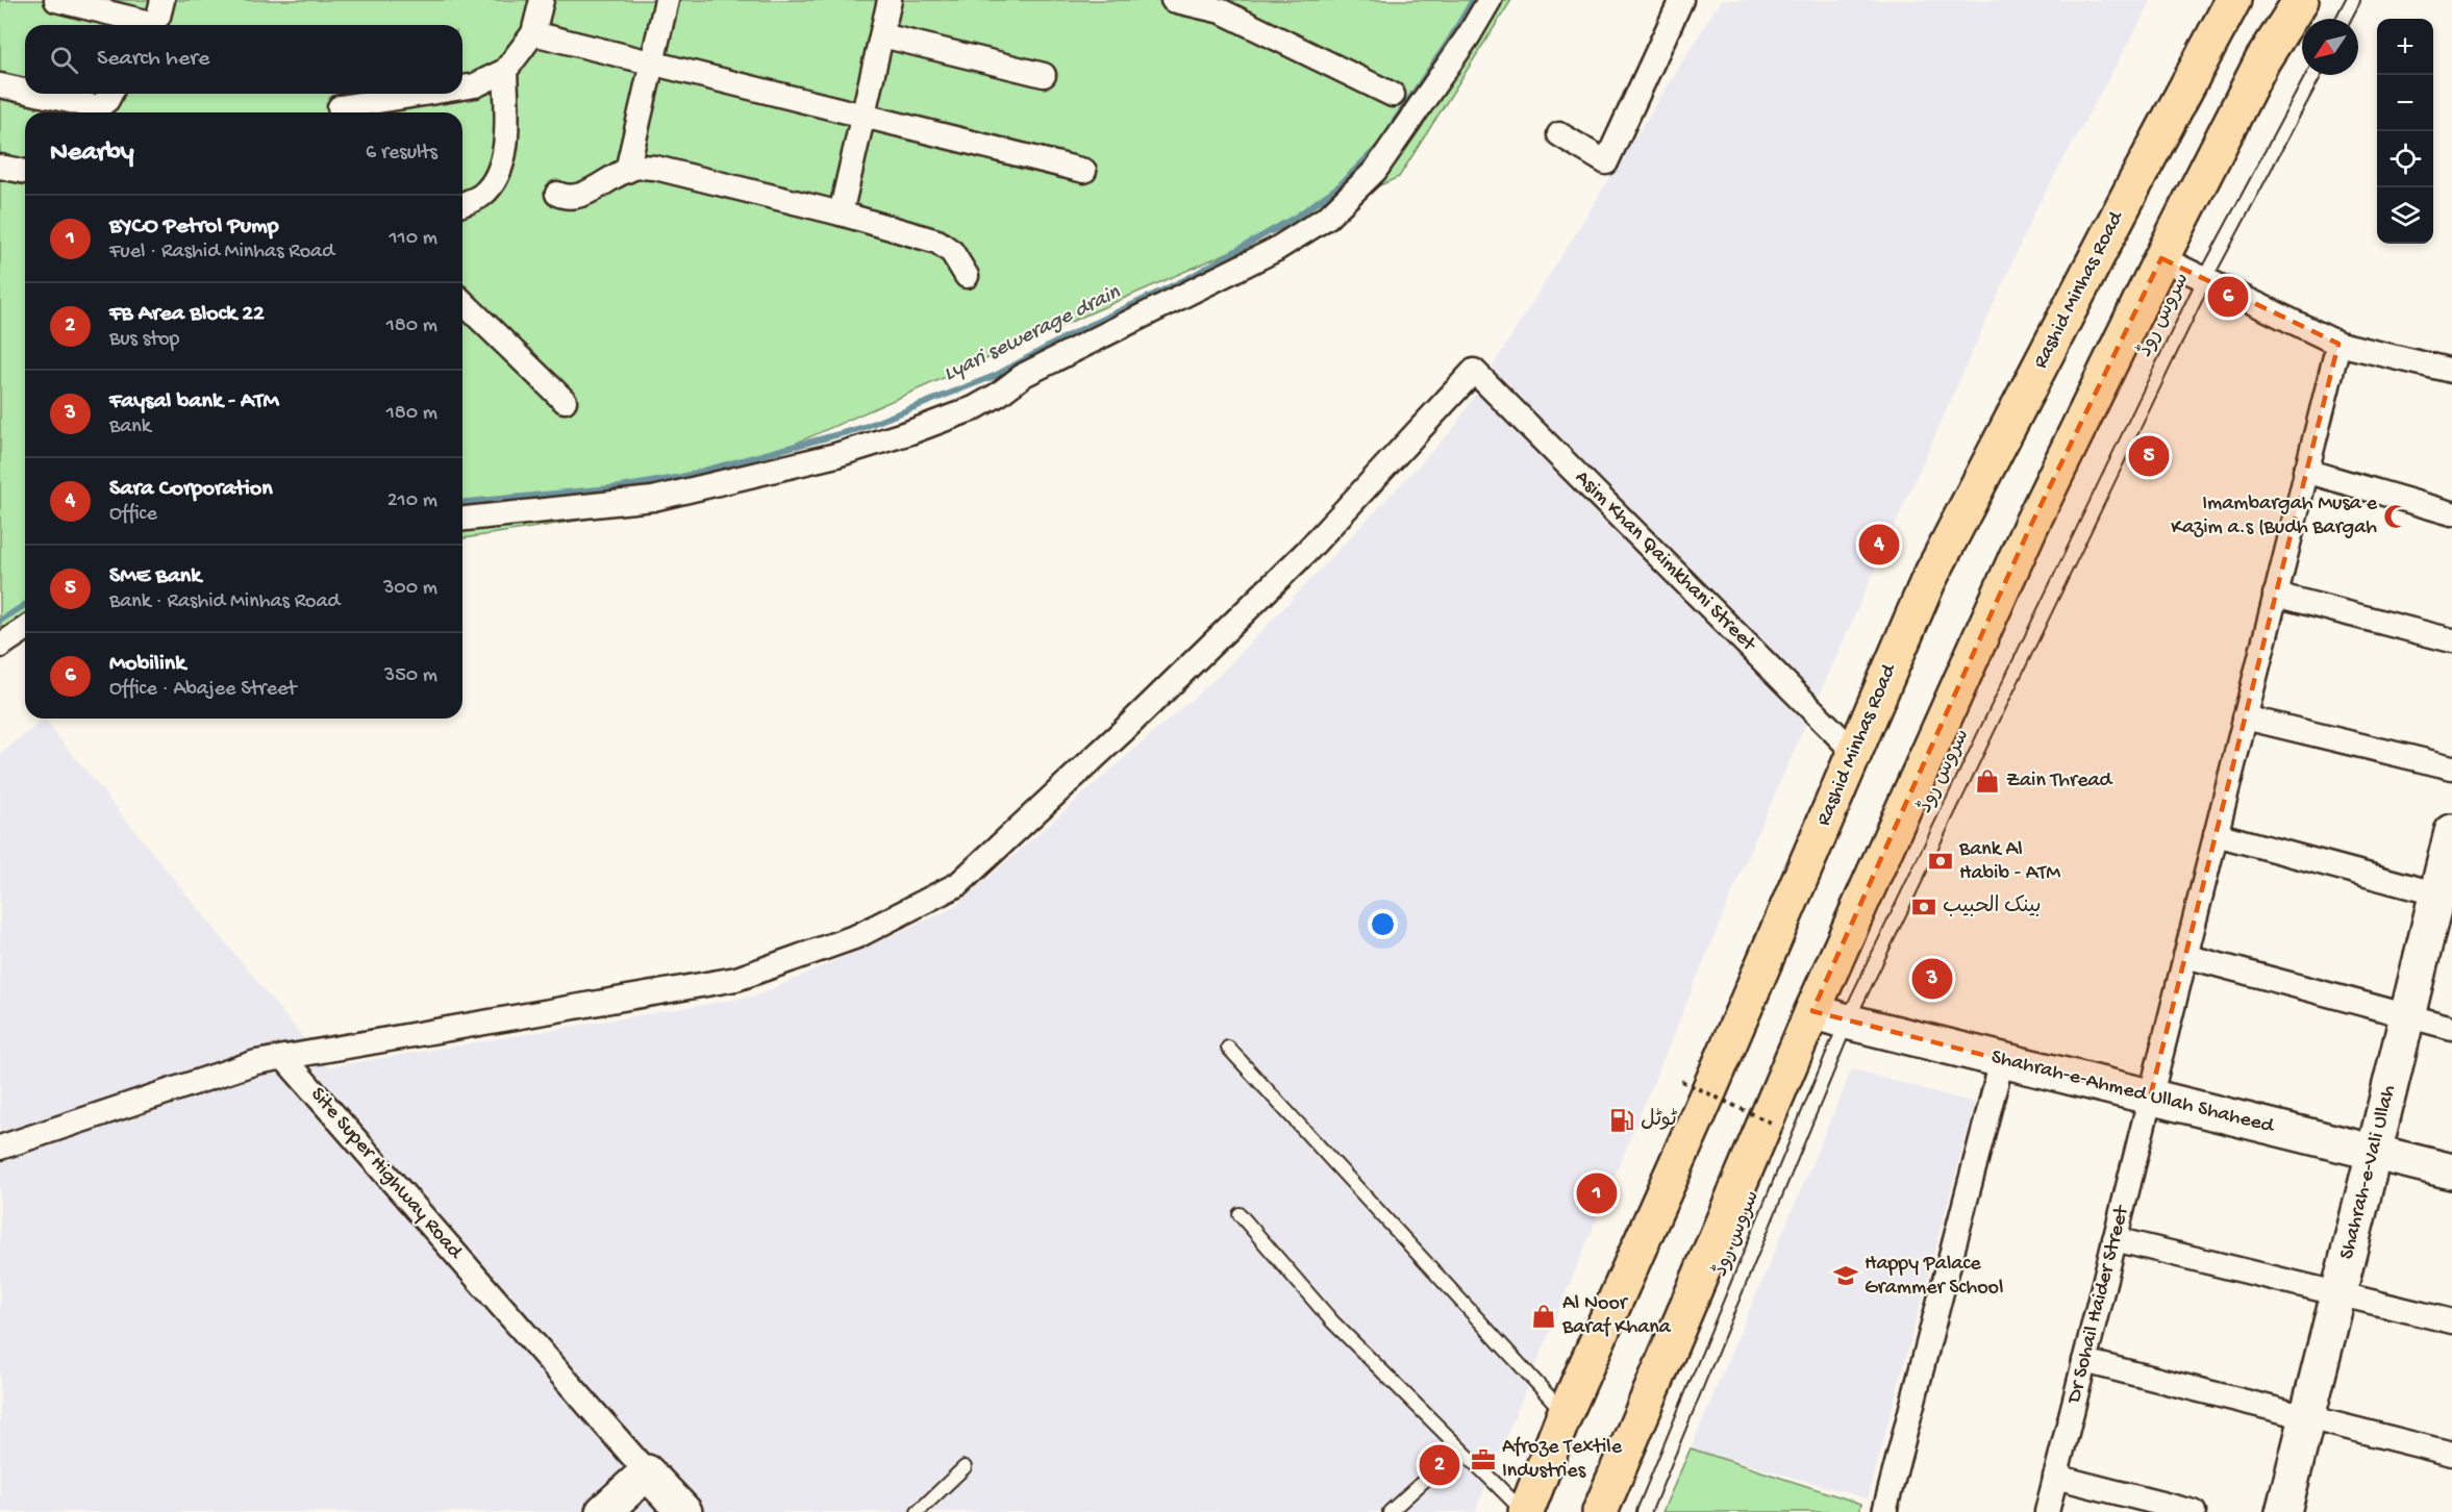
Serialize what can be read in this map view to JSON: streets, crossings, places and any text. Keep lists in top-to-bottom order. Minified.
{"streets":{"main road":["Rashid Minhas Road"],"street":["Asim Khan Qaimkhani Street","Shahrah-e-Ahmed Ullah Shaheed","Shahrah-e-Vali Ullah","Site Super Highway Road","Dr Sohail Haider Street"],"lane":["سروس روڈ"]},"crossings":[["Rashid Minhas Road","Asim Khan Qaimkhani Street"],["سروس روڈ","Shahrah-e-Ahmed Ullah Shaheed"],["Asim Khan Qaimkhani Street","Site Super Highway Road"],["Shahrah-e-Ahmed Ullah Shaheed","Shahrah-e-Vali Ullah"],["Shahrah-e-Ahmed Ullah Shaheed","Dr Sohail Haider Street"]],"water":["Lyari sewerage drain"],"places":{"mosque":["Imambargah Musa e Kazim a.s (Budh Bargah"],"shop":["Zain Thread","Al Noor Baraf Khana"],"bank":["Bank Al Habib - ATM","بينک الحبيب"],"fuel station":["ٹوٹل"],"school or university":["Happy Palace Grammer School"],"office":["Afroze Textile Industries"]},"north":"bottom left","page":{"map_buttons":["+","−"],"search":"Search here","heading":["Nearby","6 results"],"list":[{"mark":"1","name":"BYCO Petrol Pump","note":"Fuel · Rashid Minhas Road","value":"110 m"},{"mark":"2","name":"FB Area Block 22","note":"Bus stop","value":"180 m"},{"mark":"3","name":"Faysal bank - ATM","note":"Bank","value":"180 m"},{"mark":"4","name":"Sara Corporation","note":"Office","value":"210 m"},{"mark":"5","name":"SME Bank","note":"Bank · Rashid Minhas Road","value":"300 m"},{"mark":"6","name":"Mobilink","note":"Office · Abajee Street","value":"350 m"}],"pins":["6","5","4","3","1","2"]}}
